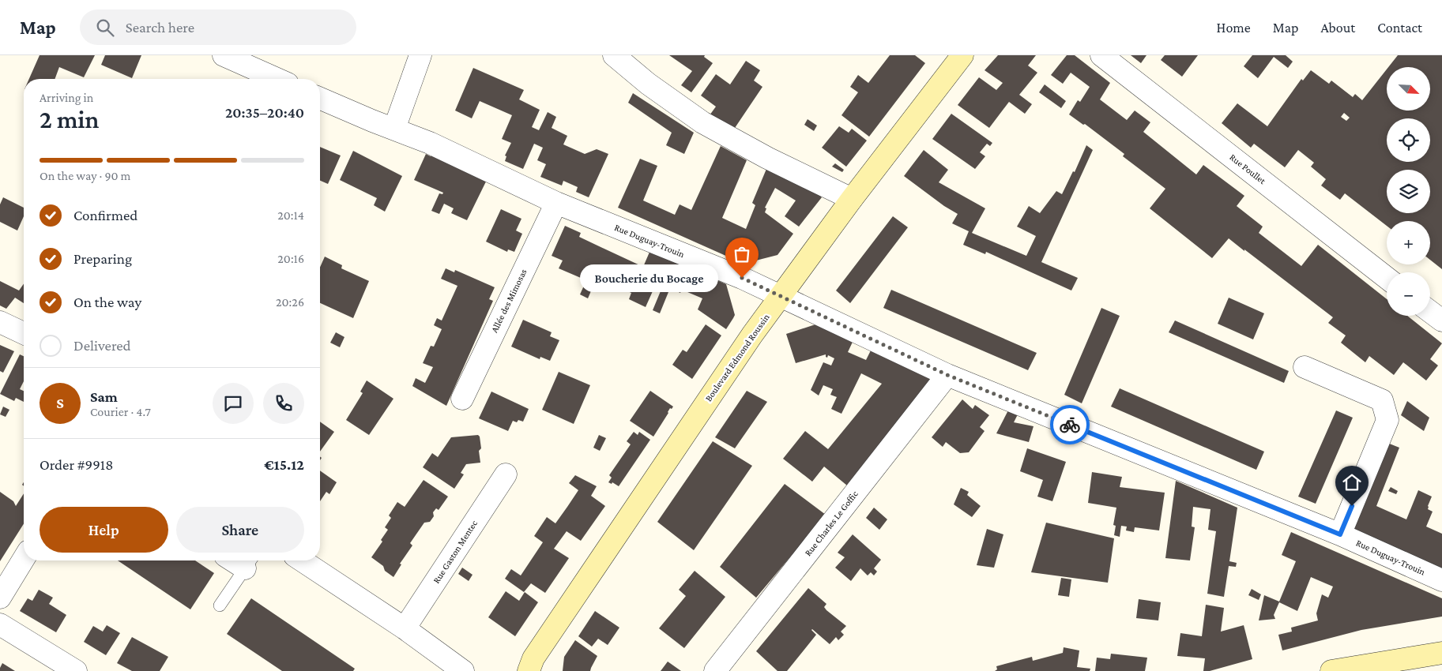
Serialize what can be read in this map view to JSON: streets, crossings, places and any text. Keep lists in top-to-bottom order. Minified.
{"streets":{"street":["Rue Poullet","Rue Duguay-Trouin","Allée des Mimosas","Boulevard Edmond Roussin","Rue Charles Le Goffic","Rue Gaston Mentec"]},"crossings":[["Rue Duguay-Trouin","Allée des Mimosas"],["Rue Duguay-Trouin","Boulevard Edmond Roussin"],["Rue Duguay-Trouin","Rue Charles Le Goffic"]],"places":["Boucherie du Bocage"],"north":"bottom right","page":{"header":"Map","search":"Search here","nav":["Home","Map","About","Contact"],"map_buttons":["+","−"],"heading":["2 min","Arriving in","20:35–20:40"],"panel":["Sam","Courier · 4.7","Order #9918","€15.12"],"bar":"On the way · 90 m","list":[["Confirmed","20:14"],["Preparing","20:16"],["On the way","20:26"],"Delivered"],"bubble":"Boucherie du Bocage","round":"S","buttons":["Help","Share"]}}
